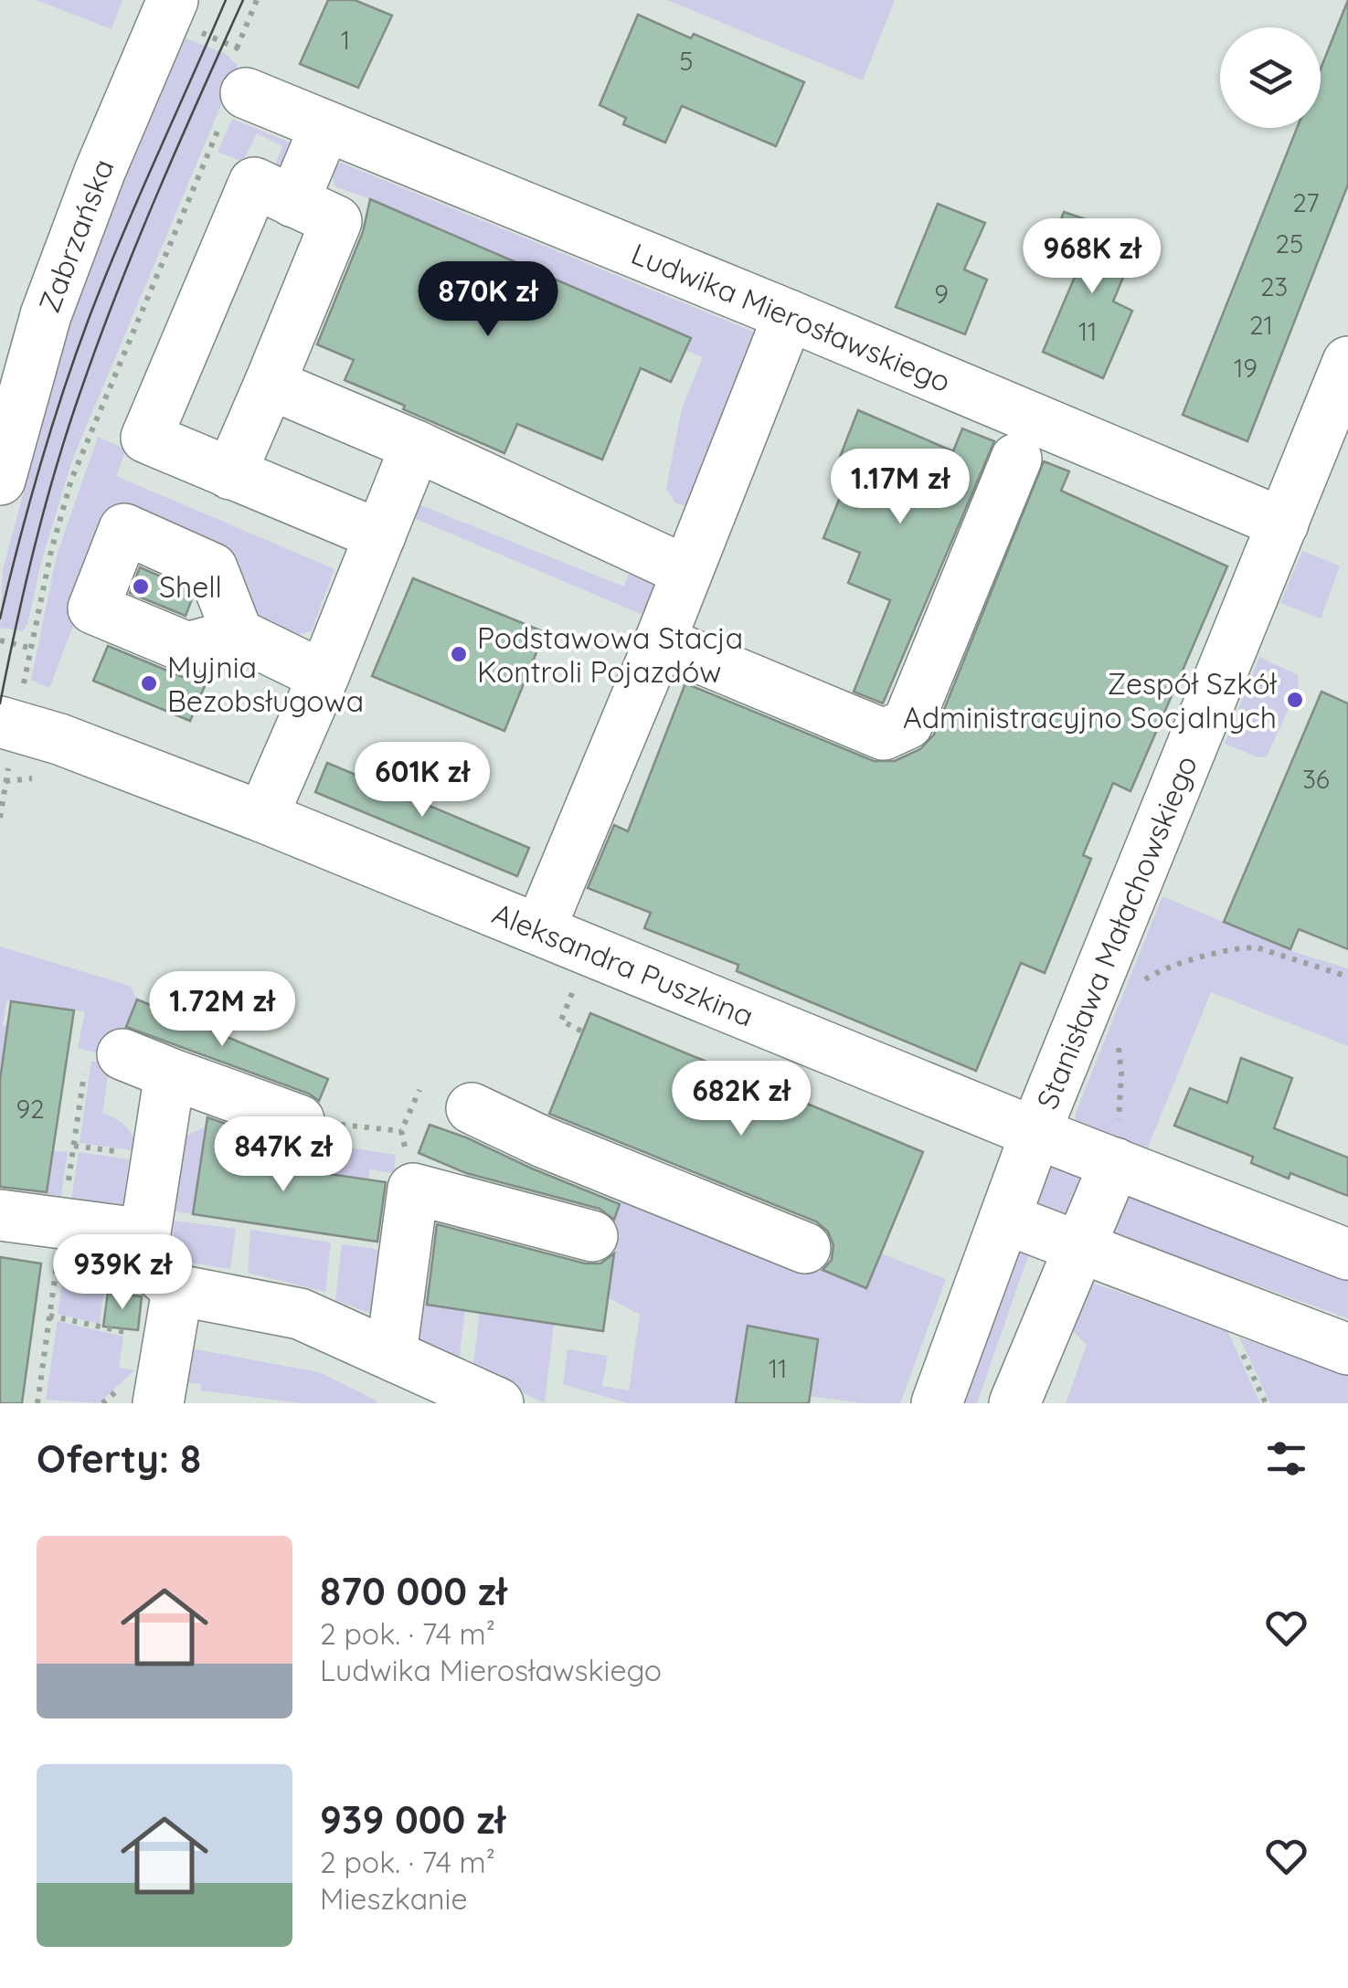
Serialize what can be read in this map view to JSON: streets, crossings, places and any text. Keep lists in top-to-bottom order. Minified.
{"streets":{"street":["Zabrzańska","Ludwika Mierosławskiego","Stanisława Małachowskiego","Aleksandra Puszkina"]},"crossings":[["Ludwika Mierosławskiego","Stanisława Małachowskiego"],["Stanisława Małachowskiego","Aleksandra Puszkina"]],"places":["Shell","Podstawowa Stacja Kontroli Pojazdów","Myjnia Bezobsługowa","Zespół Szkół Administracyjno Socjalnych"],"house_numbers":["1","5","27","25","23","9","21","11","19","36","92","11"],"page":{"price":["968K zł","870K zł","1.17M zł","601K zł","1.72M zł","682K zł","847K zł","939K zł"],"heading":"Oferty: 8","list":[{"name":"870 000 zł","note":"2 pok. · 74 m² · Ludwika Mierosławskiego"},{"name":"939 000 zł","note":"2 pok. · 74 m² · Mieszkanie"}]}}
